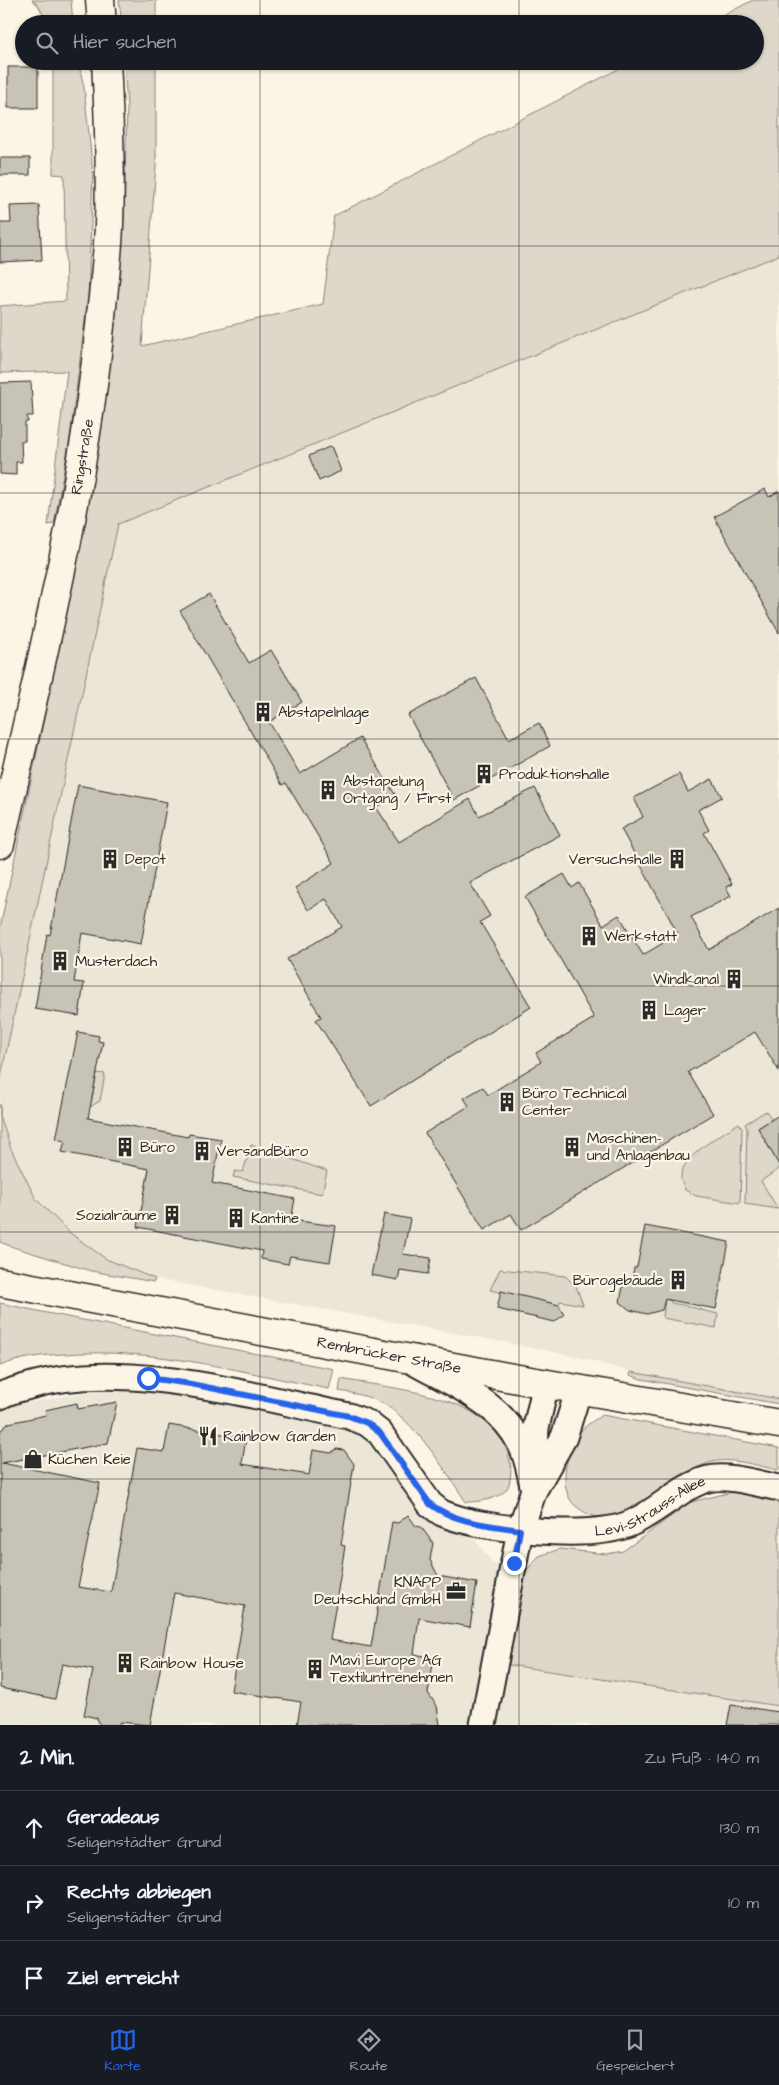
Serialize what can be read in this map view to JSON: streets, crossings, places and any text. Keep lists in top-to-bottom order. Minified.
{"streets":{"main road":["Ringstraße","Rembrücker Straße"],"street":["Levi-Strauss-Allee"]},"places":{"building":["Abstapelnlage","Produktionshalle","Abstapelung Ortgang / First","Depot","Versuchshalle","Werkstatt","Musterdach","Windkanal","Lager","Büro Technical Center","Büro","Maschinen- und Anlagenbau","VersandBüro","Sozialräume","Kantine","Bürogebäude","Rainbow House","Mavi Europe AG Textiluntrenehmen"],"restaurant":["Rainbow Garden"],"shop":["Küchen Keie"],"office":["KNAPP Deutschland GmbH"]},"page":{"search":"Hier suchen","heading":["2 Min.","Zu Fuß · 140 m"],"list":[["Geradeaus","Seligenstädter Grund","130 m"],["Rechts abbiegen","Seligenstädter Grund","10 m"],"Ziel erreicht"],"nav":["Karte","Route","Gespeichert"]}}
